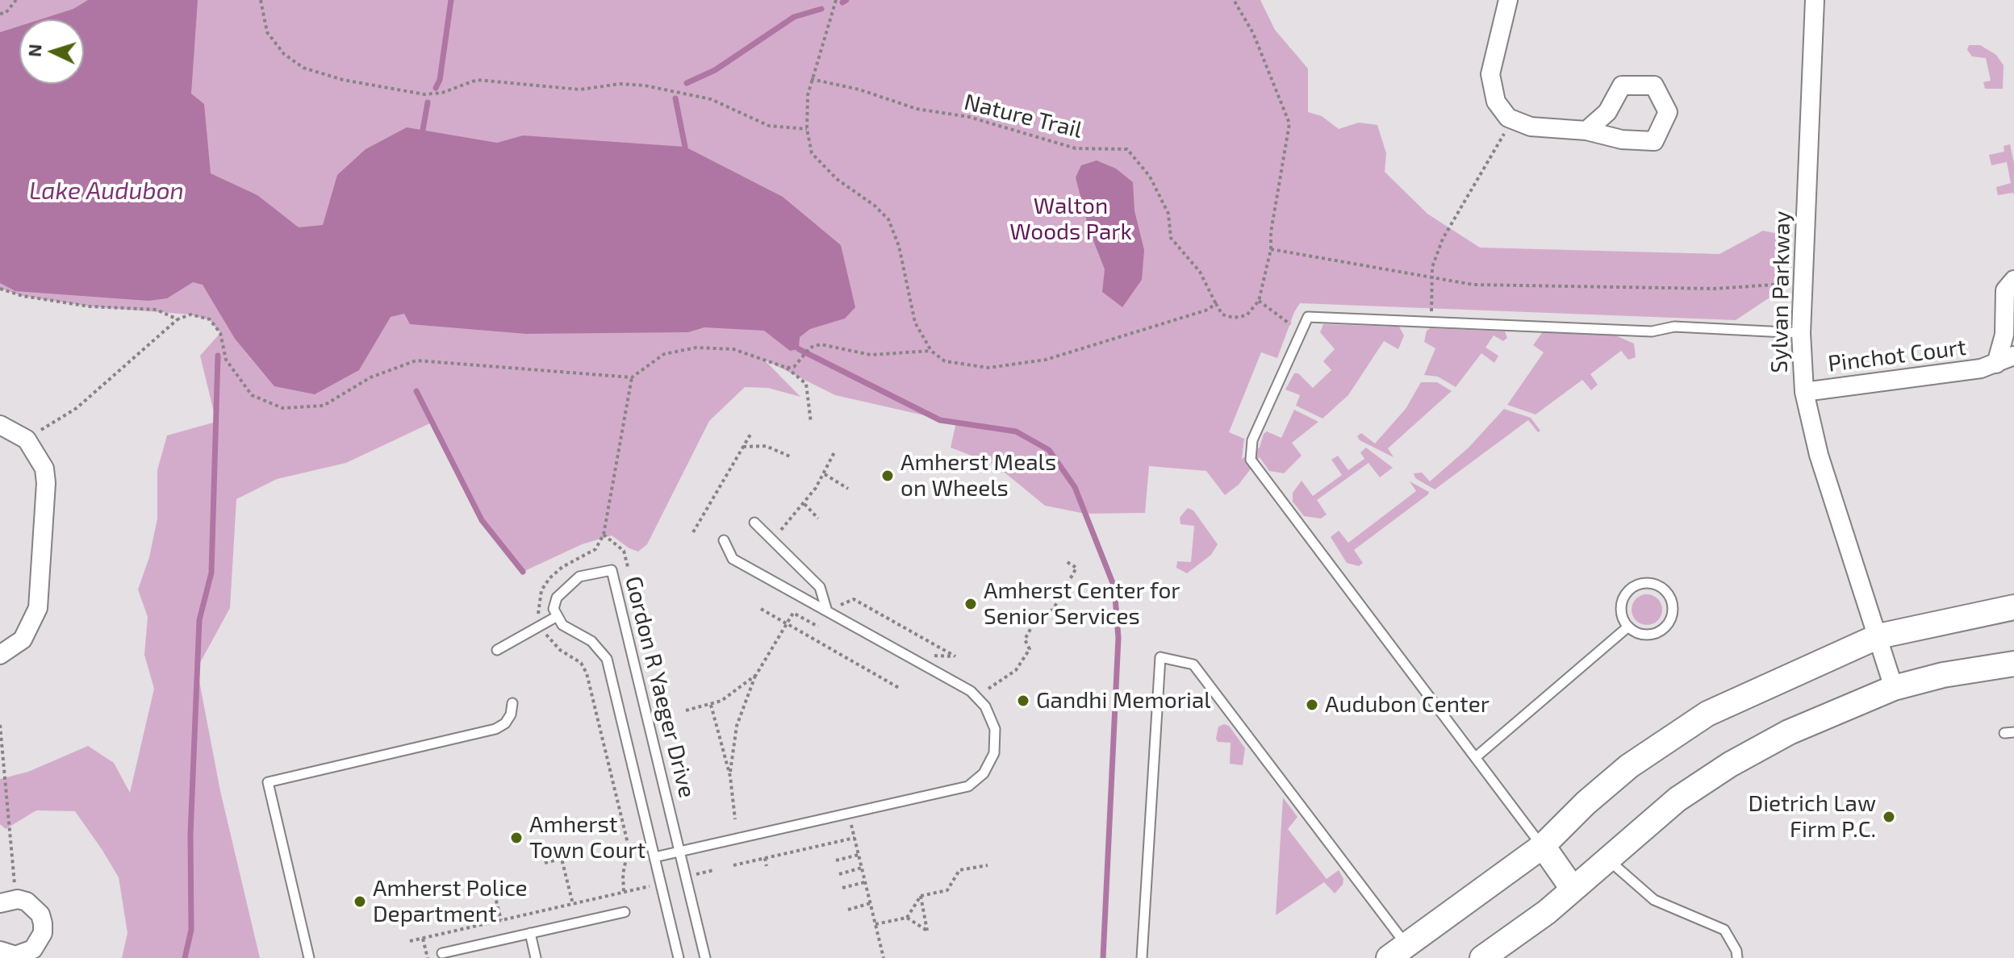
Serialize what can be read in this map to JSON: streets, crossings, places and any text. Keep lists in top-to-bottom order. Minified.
{"streets":{"street":["Sylvan Parkway","Pinchot Court"],"lane":["Gordon R Yaeger Drive"],"path":["Nature Trail"]},"crossings":[["Sylvan Parkway","Pinchot Court"]],"water":["Lake Audubon"],"parks":["Walton Woods Park"],"places":["Amherst Meals on Wheels","Amherst Center for Senior Services","Gandhi Memorial","Audubon Center","Dietrich Law Firm P.C.","Amherst Town Court","Amherst Police Department"],"north":"left"}
